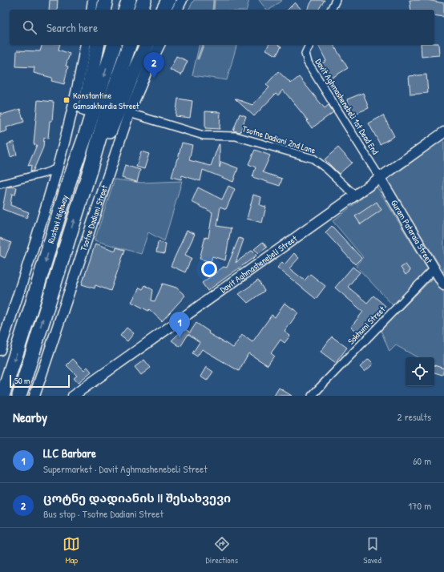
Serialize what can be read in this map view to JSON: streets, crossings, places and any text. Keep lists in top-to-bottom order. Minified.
{"streets":{"highway":["Rustavi Highway"],"street":["Davit Aghmashenebeli 1st Dead End","Tsotne Dadiani 2nd Lane","Tsotne Dadiani Street","Guram Pataraia Street","Davit Aghmashenebeli Street","Sokhumi Street"]},"crossings":[["Davit Aghmashenebeli 1st Dead End","Guram Pataraia Street"],["Davit Aghmashenebeli 1st Dead End","Davit Aghmashenebeli Street"],["Tsotne Dadiani 2nd Lane","Tsotne Dadiani Street"],["Tsotne Dadiani 2nd Lane","Davit Aghmashenebeli Street"],["Guram Pataraia Street","Davit Aghmashenebeli Street"],["Guram Pataraia Street","Sokhumi Street"]],"places":{"transit":["Konstantine Gamsakhurdia Street"]},"scale_bar":"50 m","page":{"search":"Search here","pins":["2","1"],"scale":"50 m","heading":["Nearby","2 results"],"list":[{"mark":"1","name":"LLC Barbare","note":"Supermarket · Davit Aghmashenebeli Street","value":"60 m"},{"mark":"2","name":"ცოტნე დადიანის II შესახვევი","note":"Bus stop · Tsotne Dadiani Street","value":"170 m"}],"nav":["Map","Directions","Saved"]}}
